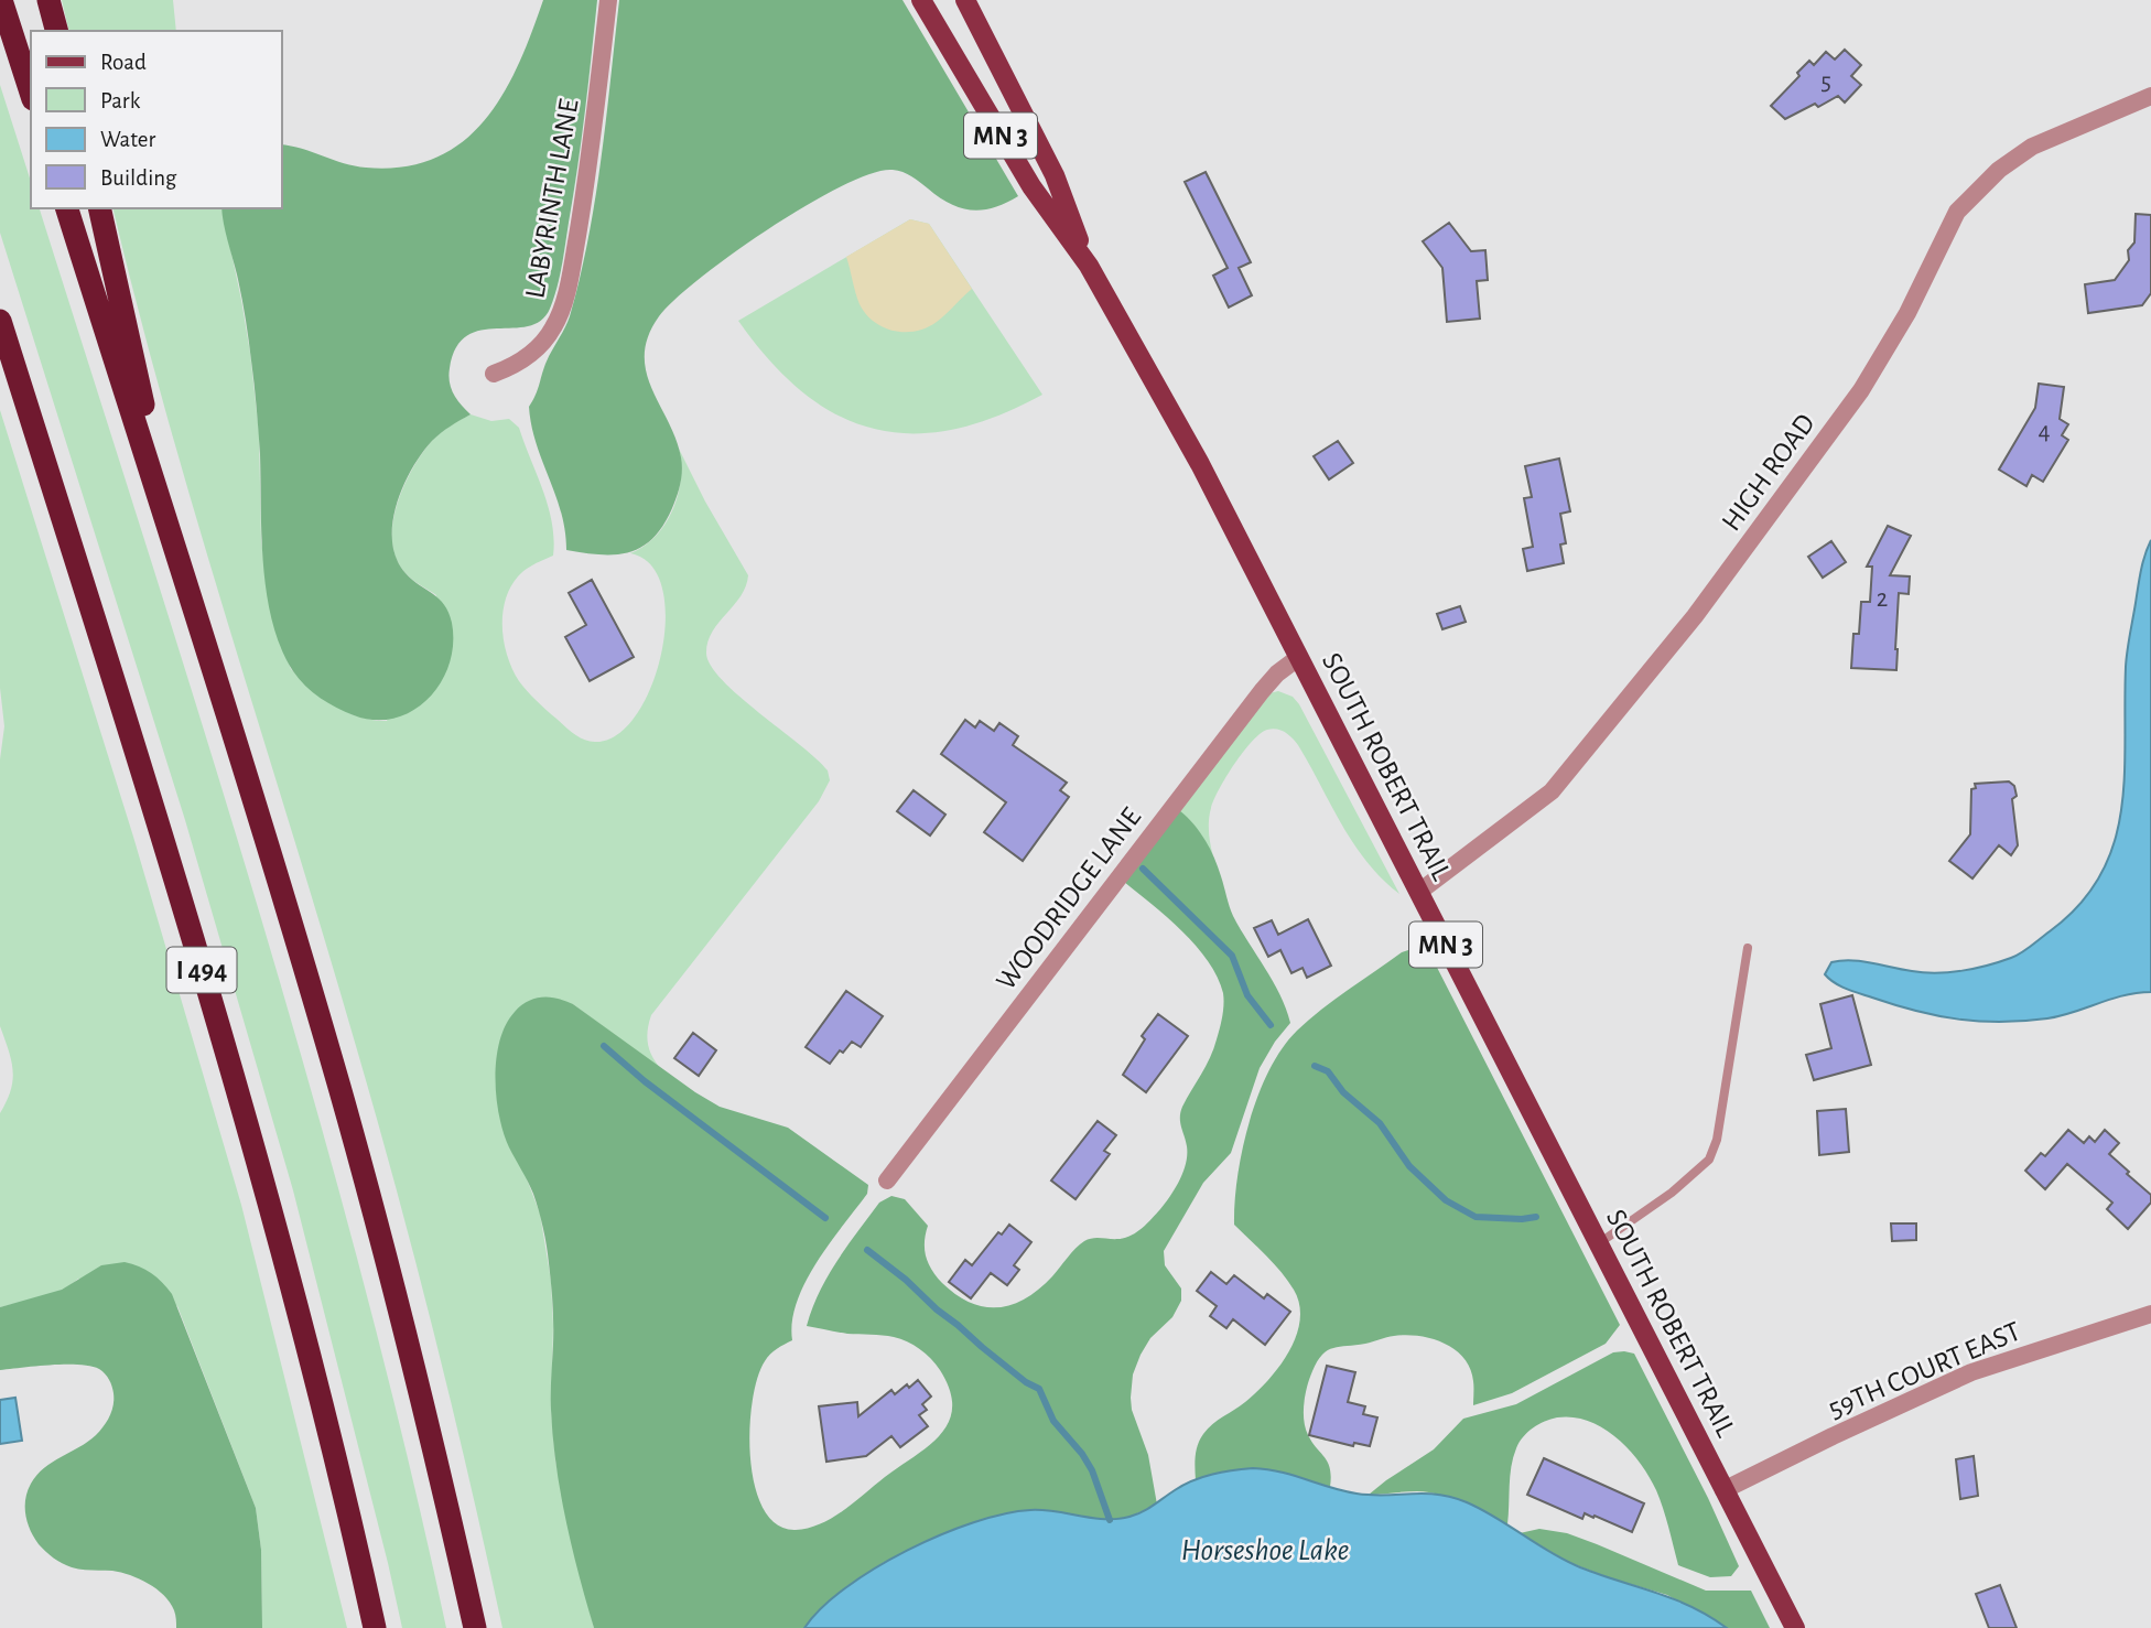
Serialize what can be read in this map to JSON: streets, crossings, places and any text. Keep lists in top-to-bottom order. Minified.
{"streets":{"highway":["I 494"],"main road":["MN 3","SOUTH ROBERT TRAIL"],"street":["LABYRINTH LANE","HIGH ROAD","WOODRIDGE LANE","59TH COURT EAST"]},"crossings":[["HIGH ROAD","SOUTH ROBERT TRAIL"],["SOUTH ROBERT TRAIL","WOODRIDGE LANE"],["SOUTH ROBERT TRAIL","59TH COURT EAST"]],"water":["Horseshoe Lake"],"house_numbers":["5","4","2"],"legend":["Road","Park","Water","Building"]}
